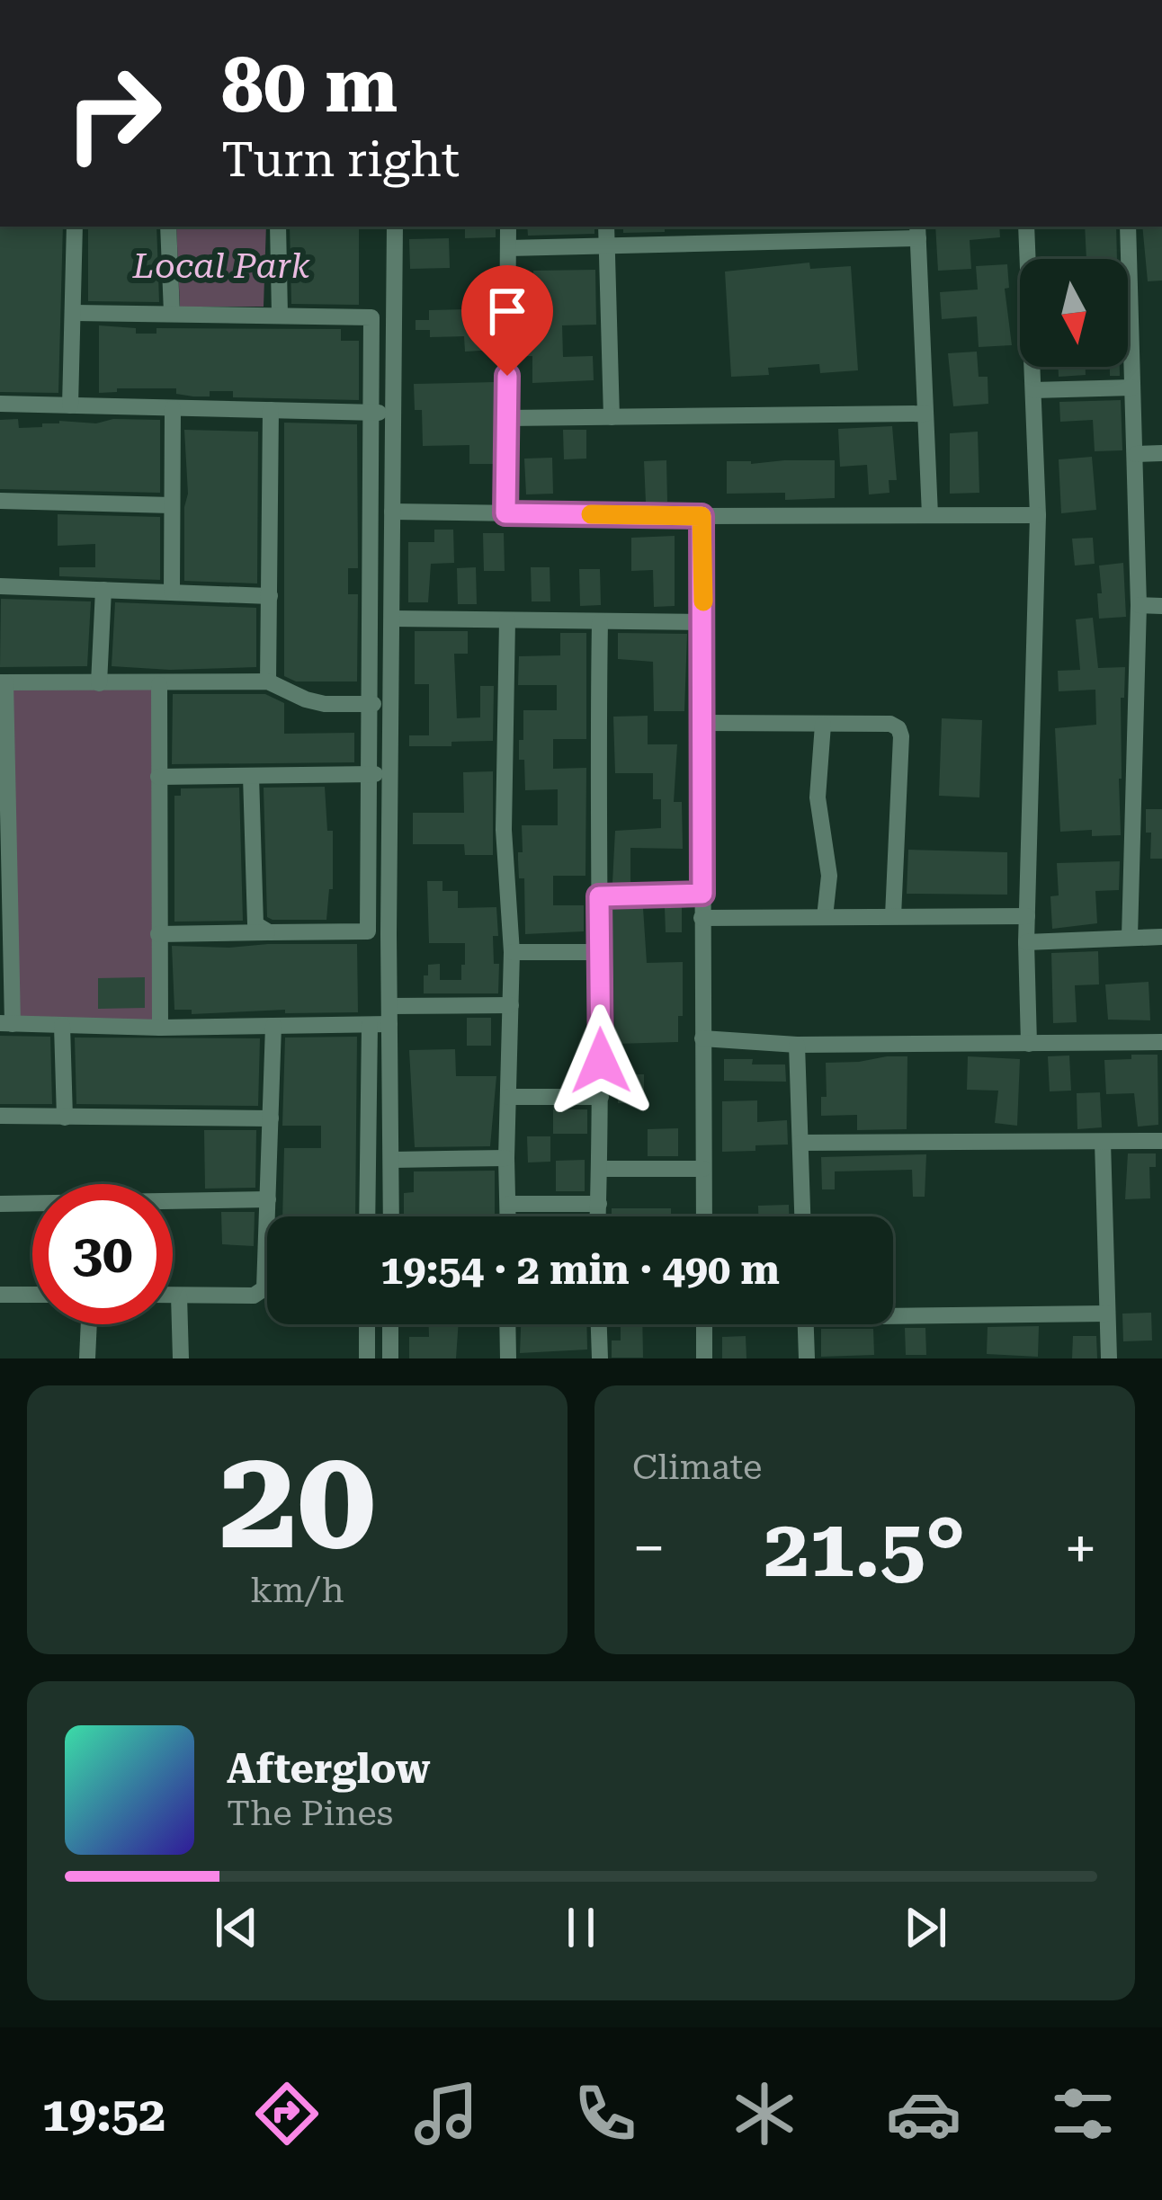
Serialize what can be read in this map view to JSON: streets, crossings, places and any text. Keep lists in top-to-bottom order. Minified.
{"parks":["Local Park"],"north":"bottom","page":{"turn":["80 m","Turn right"],"limit":"30","trip":"19:54 · 2 min · 490 m","tile":[["20","km/h"],"Climate"],"heat":["−","21.5°","+"],"song":["Afterglow","The Pines"],"tabs":"19:52"}}
